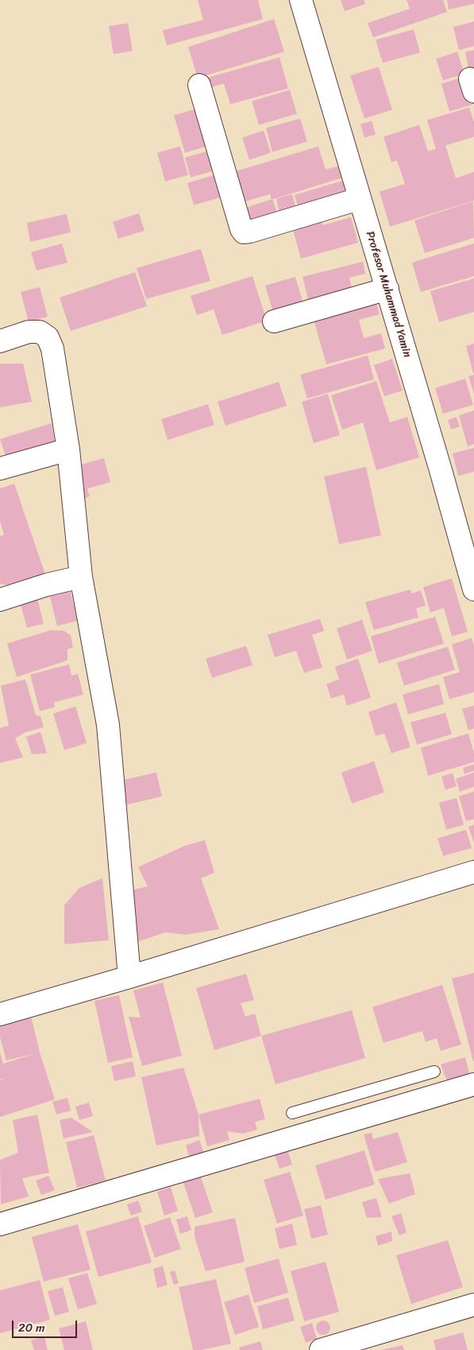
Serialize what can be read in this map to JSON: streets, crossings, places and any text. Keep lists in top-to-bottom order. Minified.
{"streets":{"street":["Profesor Muhammad Yamin"]},"scale_bar":"20 m"}
